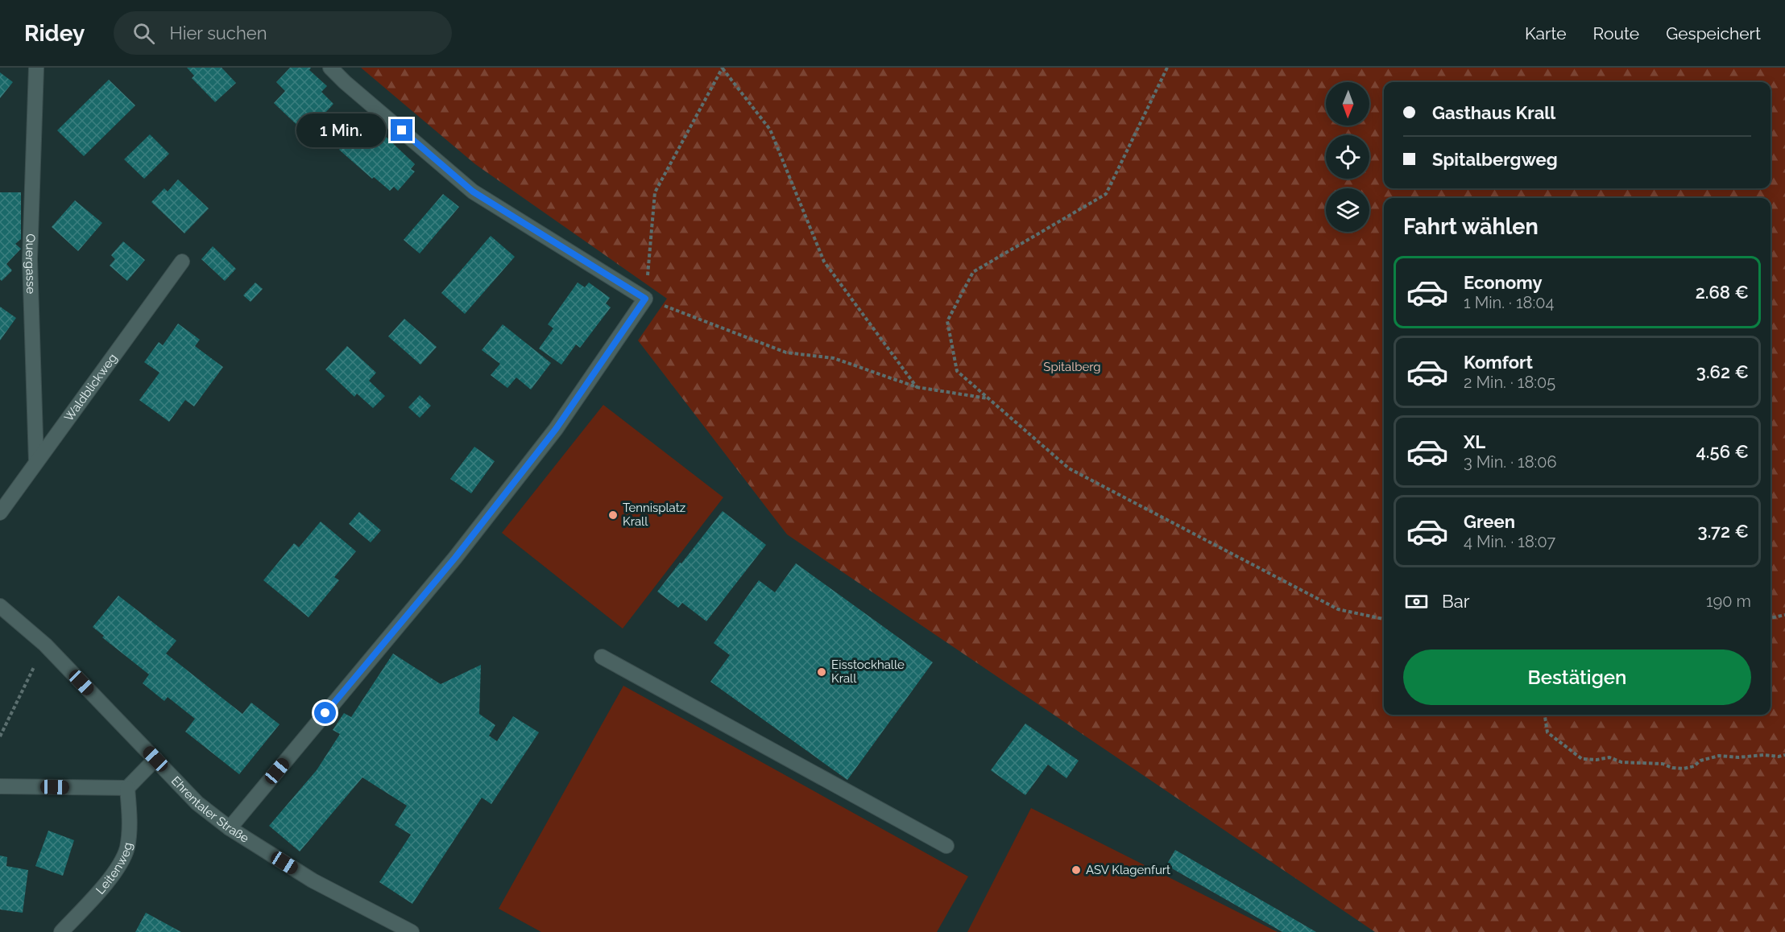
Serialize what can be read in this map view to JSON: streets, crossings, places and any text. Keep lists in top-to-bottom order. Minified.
{"streets":{"street":["Quergasse","Waldblickweg","Ehrentaler Straße","Leitenweg"]},"crossings":[["Quergasse","Waldblickweg"]],"parks":["Spitalberg"],"places":["Tennisplatz Krall","Eisstockhalle Krall","ASV Klagenfurt"],"north":"bottom","page":{"header":"Ridey","search":"Hier suchen","nav":["Karte","Route","Gespeichert"],"banner":["Gasthaus Krall","Spitalbergweg"],"bubble":"1 Min.","heading":"Fahrt wählen","list":[{"name":"Economy","note":"1 Min. · 18:04","value":"2.68 €"},{"name":"Komfort","note":"2 Min. · 18:05","value":"3.62 €"},{"name":"XL","note":"3 Min. · 18:06","value":"4.56 €"},{"name":"Green","note":"4 Min. · 18:07","value":"3.72 €"}],"pay":["Bar","190 m"],"buttons":"Bestätigen"}}
